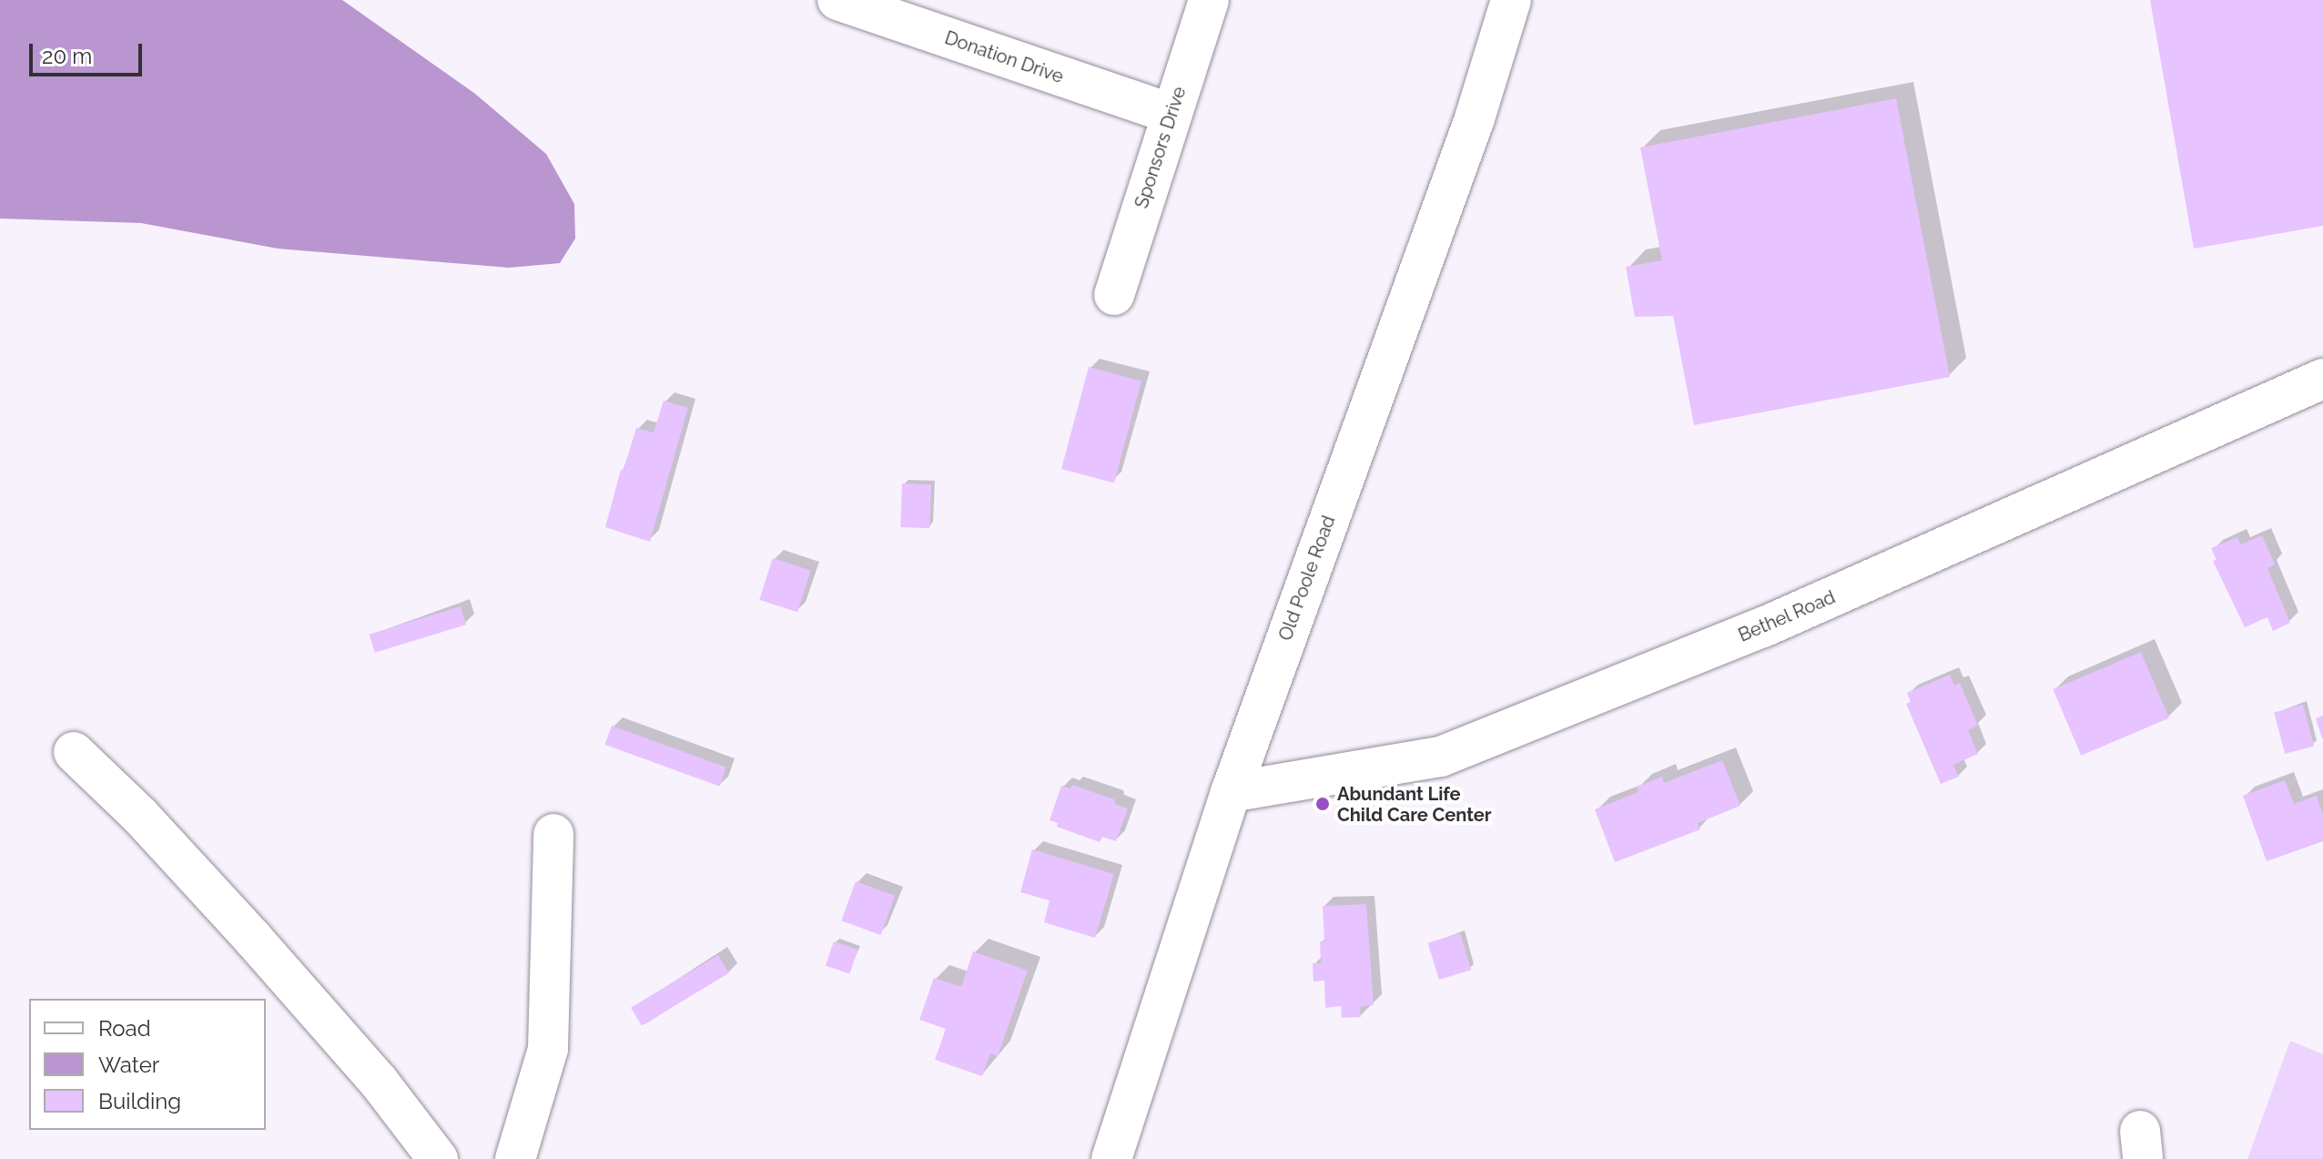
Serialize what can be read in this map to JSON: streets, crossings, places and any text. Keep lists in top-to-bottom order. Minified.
{"streets":{"street":["Donation Drive","Sponsors Drive","Old Poole Road","Bethel Road"]},"crossings":[["Donation Drive","Sponsors Drive"],["Old Poole Road","Bethel Road"]],"places":["Abundant Life Child Care Center"],"legend":["Road","Water","Building"],"scale_bar":"20 m"}
